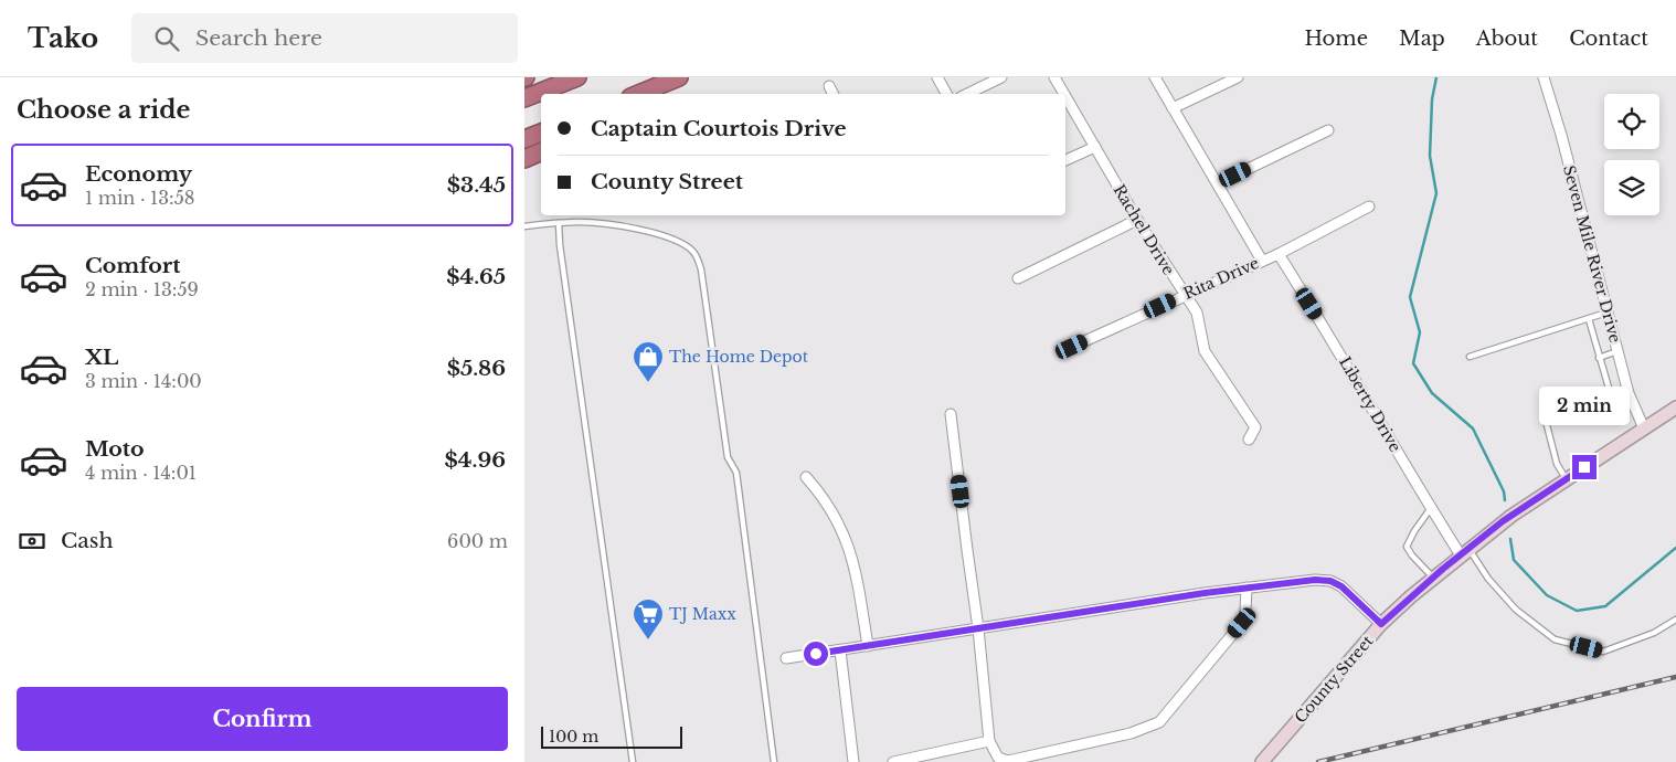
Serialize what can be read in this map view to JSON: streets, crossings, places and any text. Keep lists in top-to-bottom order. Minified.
{"streets":{"main road":["County Street"],"street":["Rachel Drive","Seven Mile River Drive","Rita Drive","Liberty Drive"]},"crossings":[["Rachel Drive","Rita Drive"],["Seven Mile River Drive","County Street"],["Rita Drive","Liberty Drive"],["Liberty Drive","County Street"]],"places":{"shop":["The Home Depot"],"supermarket":["TJ Maxx"]},"scale_bar":"100 m","page":{"header":"Tako","search":"Search here","nav":["Home","Map","About","Contact"],"heading":"Choose a ride","banner":["Captain Courtois Drive","County Street"],"list":[{"name":"Economy","note":"1 min · 13:58","value":"$3.45"},{"name":"Comfort","note":"2 min · 13:59","value":"$4.65"},{"name":"XL","note":"3 min · 14:00","value":"$5.86"},{"name":"Moto","note":"4 min · 14:01","value":"$4.96"}],"bubble":"2 min","pay":["Cash","600 m"],"buttons":"Confirm","scale":"100 m"}}
